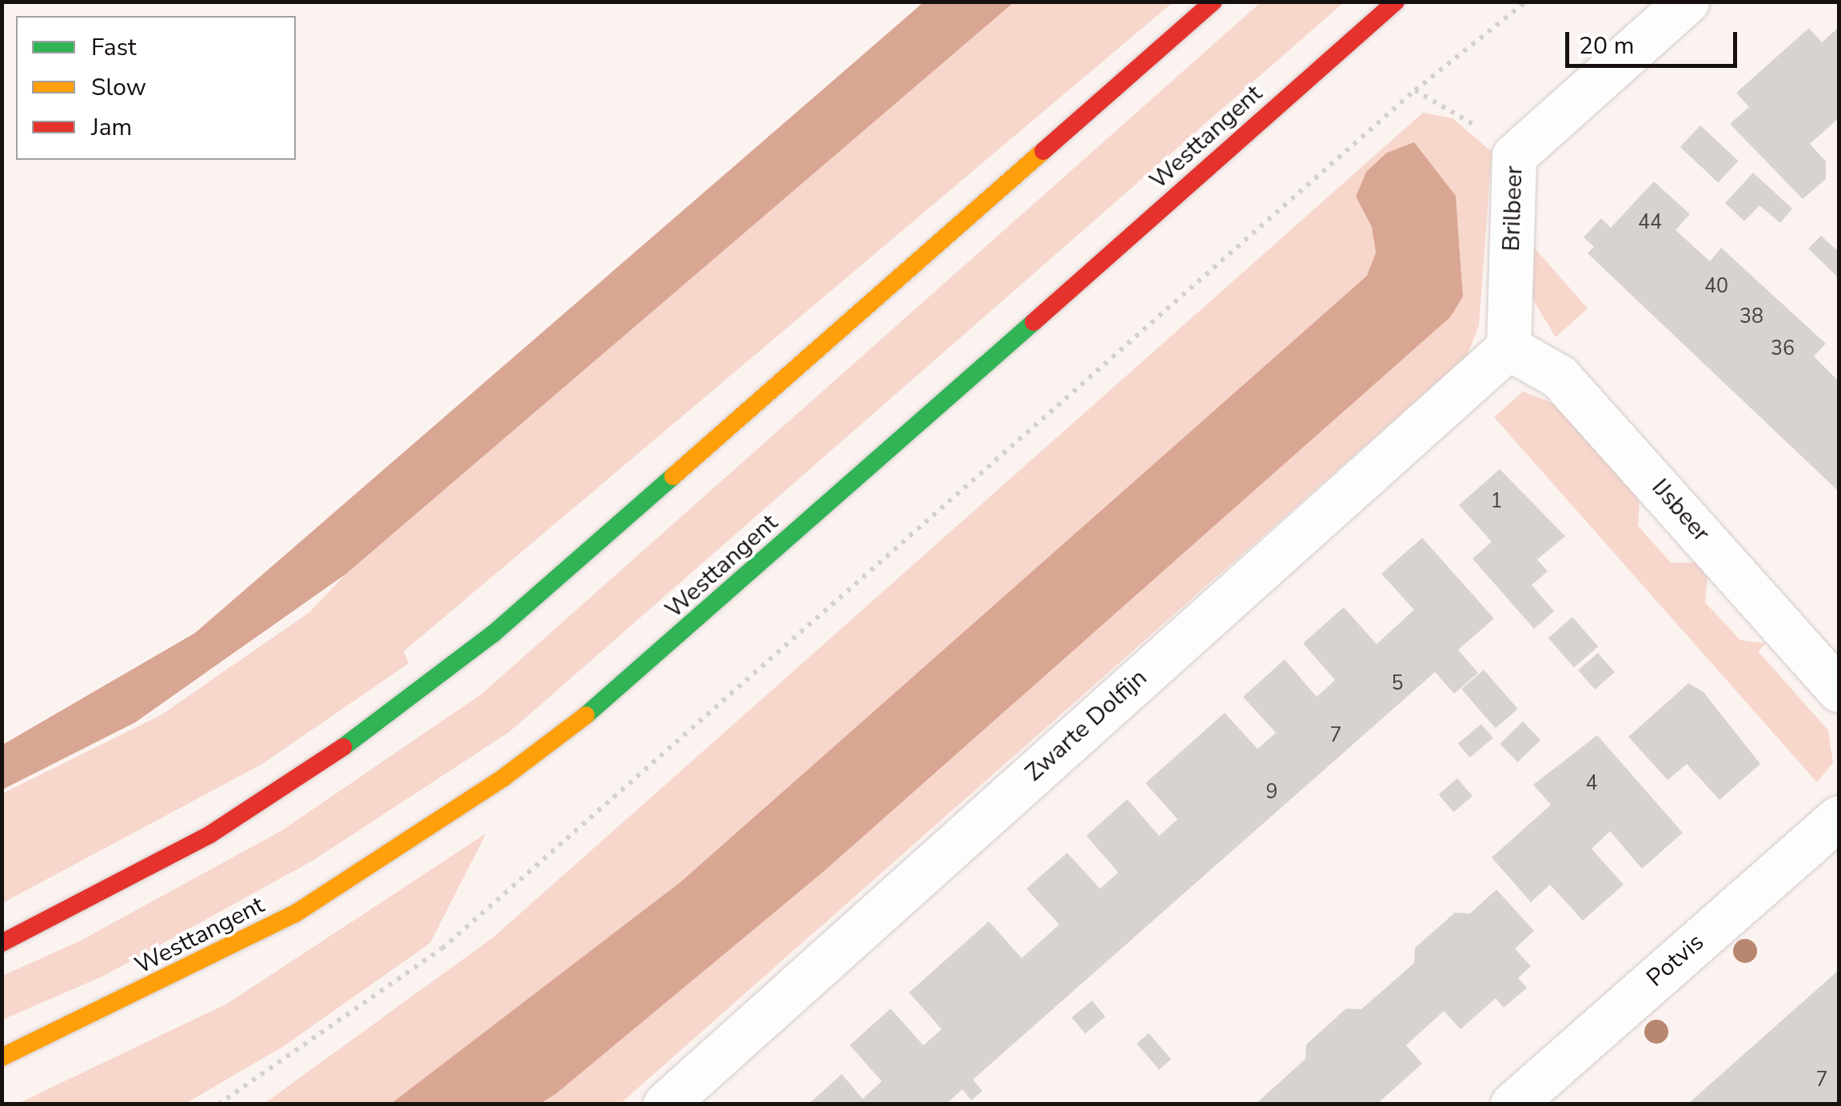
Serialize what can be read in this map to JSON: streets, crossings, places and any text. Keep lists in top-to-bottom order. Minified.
{"streets":{"main road":["Westtangent"],"street":["Brilbeer","IJsbeer","Zwarte Dolfijn","Potvis"]},"crossings":[["Brilbeer","IJsbeer"],["Brilbeer","Zwarte Dolfijn"],["IJsbeer","Zwarte Dolfijn"]],"house_numbers":["44","40","38","36","1","5","7","4","9","7"],"legend":["Fast","Slow","Jam"],"scale_bar":"20 m"}
